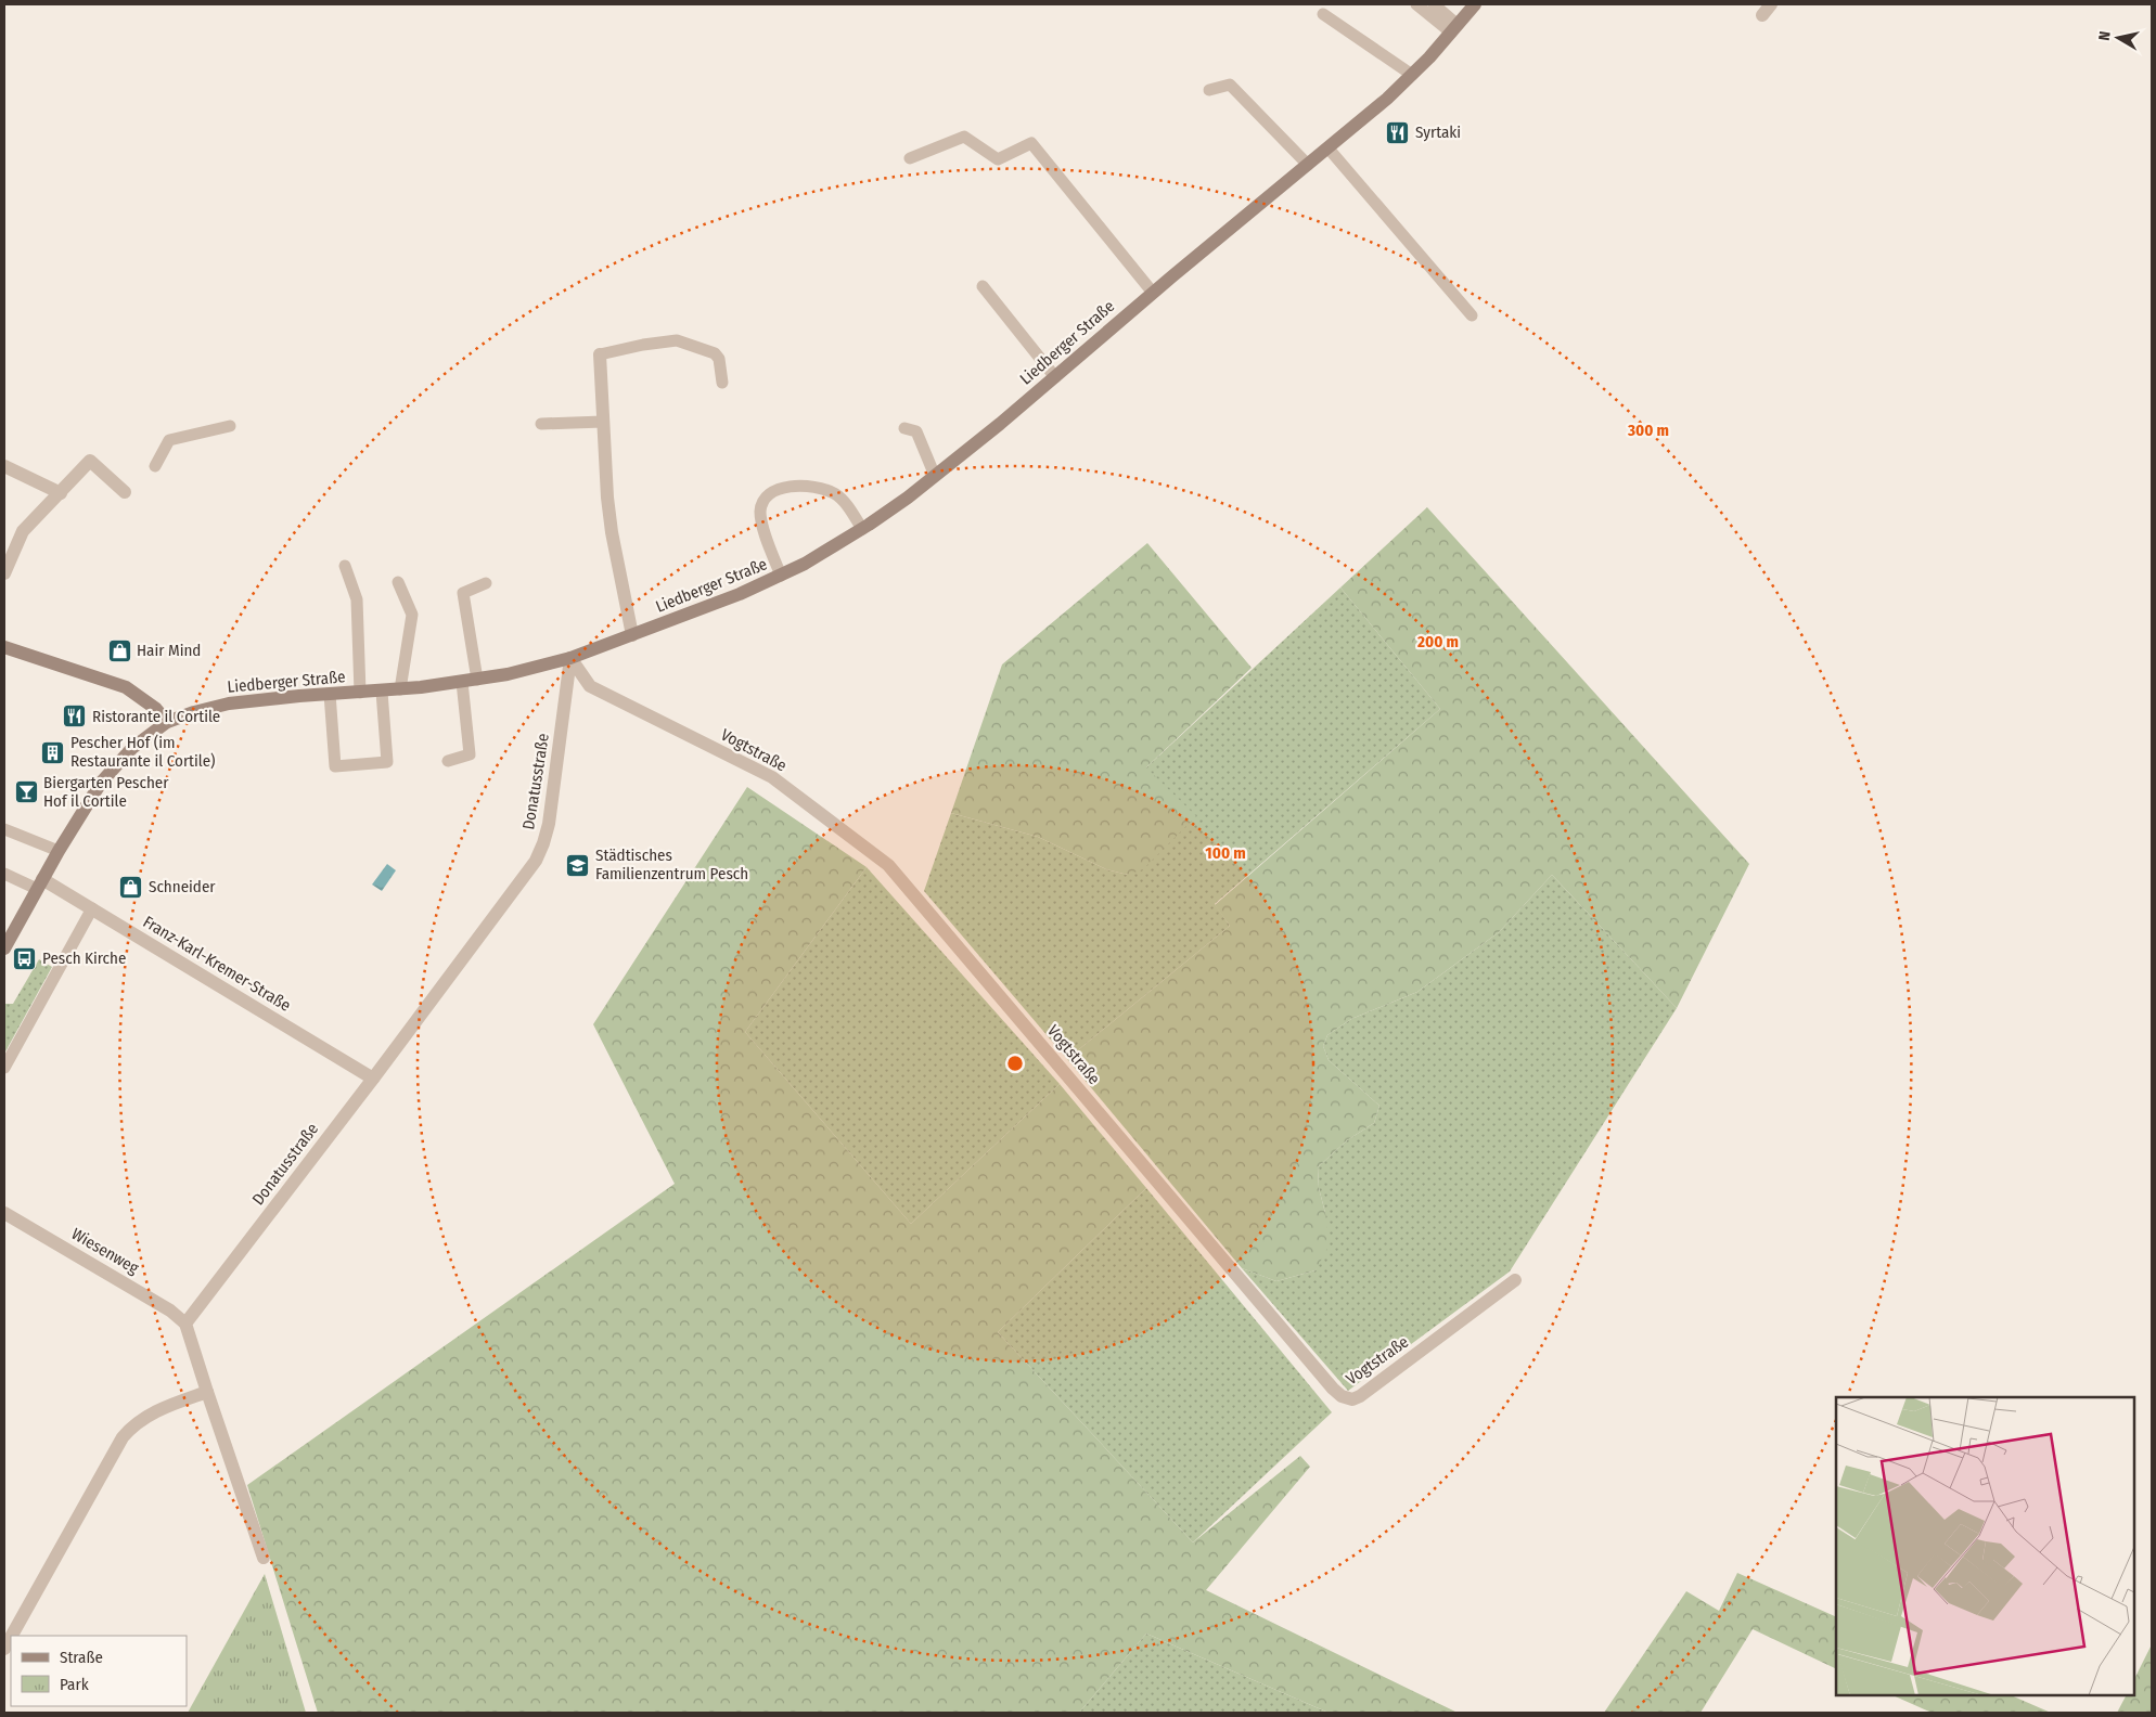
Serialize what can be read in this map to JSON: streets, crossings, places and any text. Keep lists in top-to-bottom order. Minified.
{"streets":{"main road":["Liedberger Straße"],"street":["Vogtstraße","Donatusstraße","Franz-Karl-Kremer-Straße","Wiesenweg"]},"crossings":[["Liedberger Straße","Vogtstraße"],["Liedberger Straße","Donatusstraße"],["Liedberger Straße","Franz-Karl-Kremer-Straße"],["Vogtstraße","Donatusstraße"],["Donatusstraße","Franz-Karl-Kremer-Straße"],["Donatusstraße","Wiesenweg"]],"places":{"restaurant":["Syrtaki","Ristorante il Cortile"],"shop":["Hair Mind","Schneider"],"building":["Pescher Hof (im Restaurante il Cortile)"],"bar":["Biergarten Pescher Hof il Cortile"],"school or university":["Städtisches Familienzentrum Pesch"],"bus stop":["Pesch Kirche"]},"legend":["Straße","Park"],"north":"left","rings":["300 m","200 m","100 m"]}
